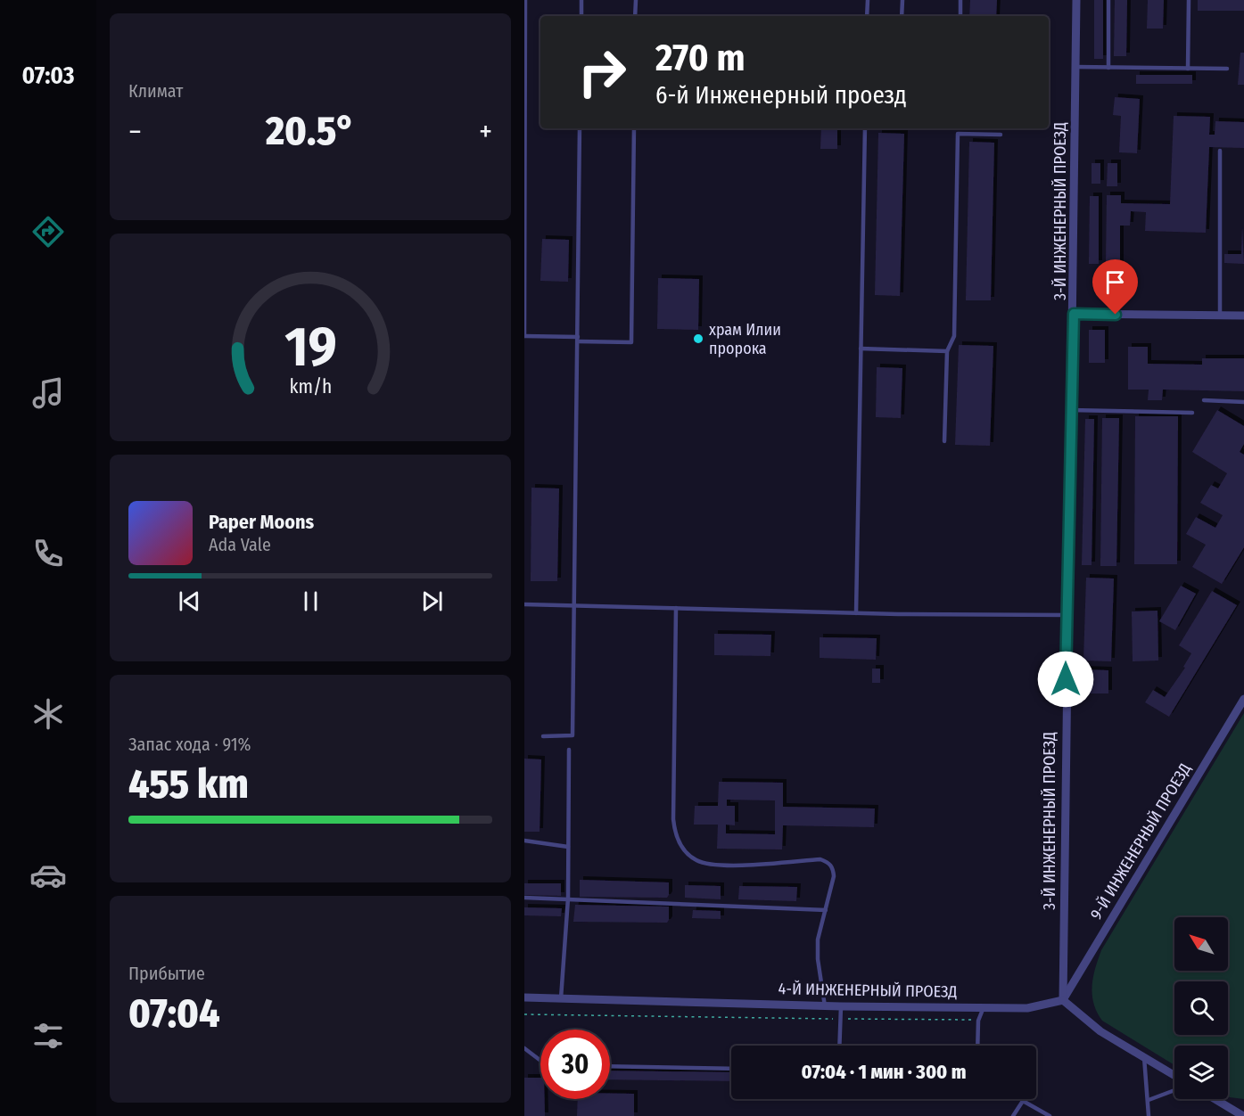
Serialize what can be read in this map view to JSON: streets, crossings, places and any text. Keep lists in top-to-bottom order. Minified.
{"streets":{"street":["3-Й ИНЖЕНЕРНЫЙ ПРОЕЗД","9-Й ИНЖЕНЕРНЫЙ ПРОЕЗД","4-Й ИНЖЕНЕРНЫЙ ПРОЕЗД"]},"crossings":[["3-Й ИНЖЕНЕРНЫЙ ПРОЕЗД","9-Й ИНЖЕНЕРНЫЙ ПРОЕЗД"],["3-Й ИНЖЕНЕРНЫЙ ПРОЕЗД","4-Й ИНЖЕНЕРНЫЙ ПРОЕЗД"],["9-Й ИНЖЕНЕРНЫЙ ПРОЕЗД","4-Й ИНЖЕНЕРНЫЙ ПРОЕЗД"]],"places":["храм Илии пророка"],"north":"top left","page":{"tabs":"07:03","tile":["Климат",["Запас хода · 91%","455 km"],["Прибытие","07:04"]],"turn":["270 m","6-й Инженерный проезд"],"heat":["−","20.5°","+"],"song":["Paper Moons","Ada Vale"],"limit":"30","trip":"07:04 · 1 мин · 300 m","gauge":["19","km/h"]}}
